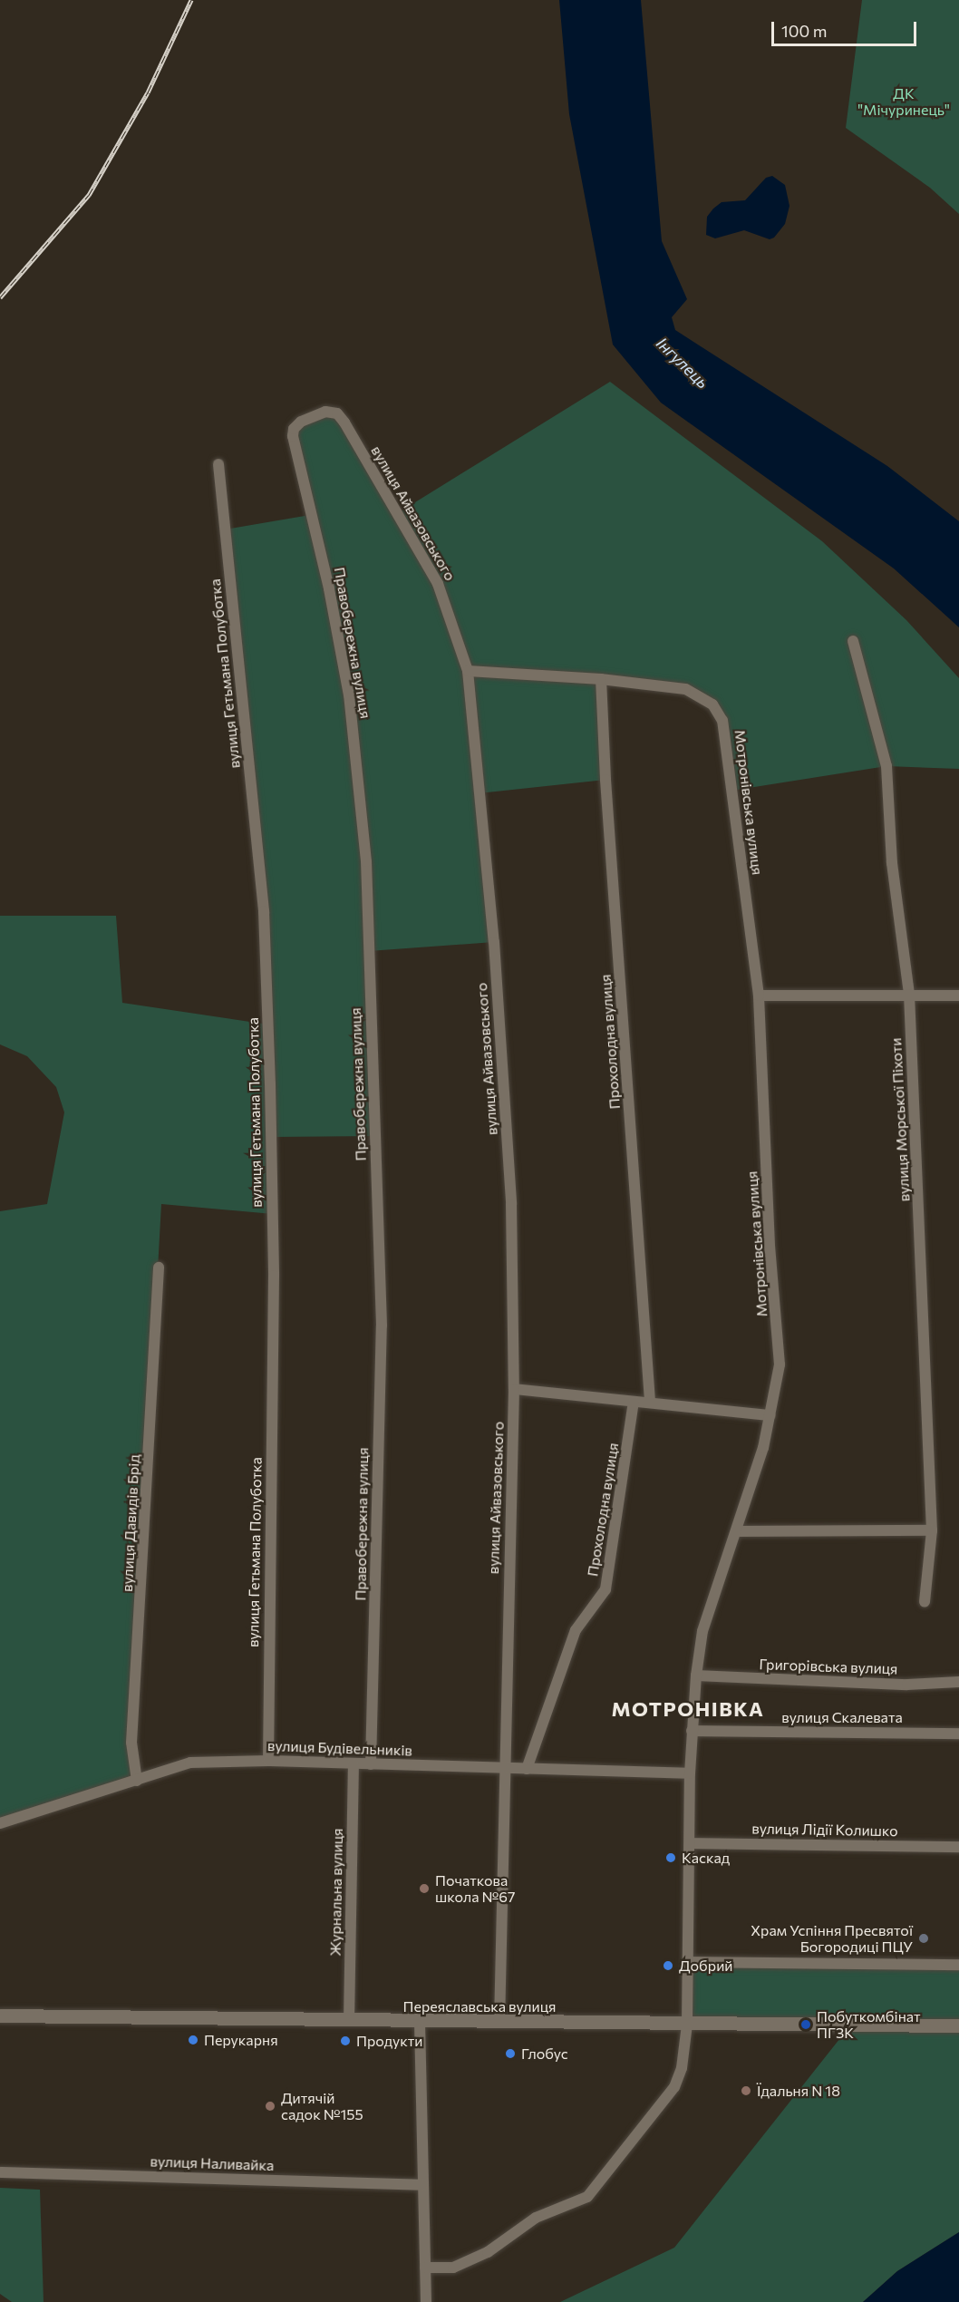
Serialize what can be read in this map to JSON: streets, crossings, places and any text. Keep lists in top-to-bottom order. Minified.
{"streets":{"street":["вулиця Айвазовського","Правобережна вулиця","вулиця Гетьмана Полуботка","Мотронівська вулиця","Прохолодна вулиця","вулиця Морської Піхоти","вулиця Давидів Брід","Григорівська вулиця","вулиця Скалевата","вулиця Будівельників","вулиця Лідії Колишко","Журнальна вулиця","Переяславська вулиця","вулиця Наливайка"]},"crossings":[["вулиця Айвазовського","Правобережна вулиця"],["вулиця Айвазовського","Мотронівська вулиця"],["вулиця Айвазовського","вулиця Будівельників"],["вулиця Айвазовського","Переяславська вулиця"],["Правобережна вулиця","вулиця Будівельників"],["вулиця Гетьмана Полуботка","вулиця Будівельників"],["Мотронівська вулиця","Прохолодна вулиця"],["Мотронівська вулиця","Григорівська вулиця"],["Мотронівська вулиця","вулиця Скалевата"],["Мотронівська вулиця","вулиця Будівельників"],["Мотронівська вулиця","вулиця Лідії Колишко"],["Мотронівська вулиця","Переяславська вулиця"],["Прохолодна вулиця","вулиця Будівельників"],["вулиця Давидів Брід","вулиця Будівельників"],["вулиця Будівельників","Журнальна вулиця"],["Журнальна вулиця","Переяславська вулиця"]],"districts":["МОТРОНІВКА"],"water":["Інгулець"],"parks":["ДК \"Мічуринець\""],"places":["Каскад","Початкова школа №67","Храм Успіння Пресвятої Богородиці ПЦУ","Добрий","Побуткомбінат ПГЗК","Перукарня","Продукти","Глобус","Їдальня N 18","Дитячій садок №155"],"scale_bar":"100 m"}
